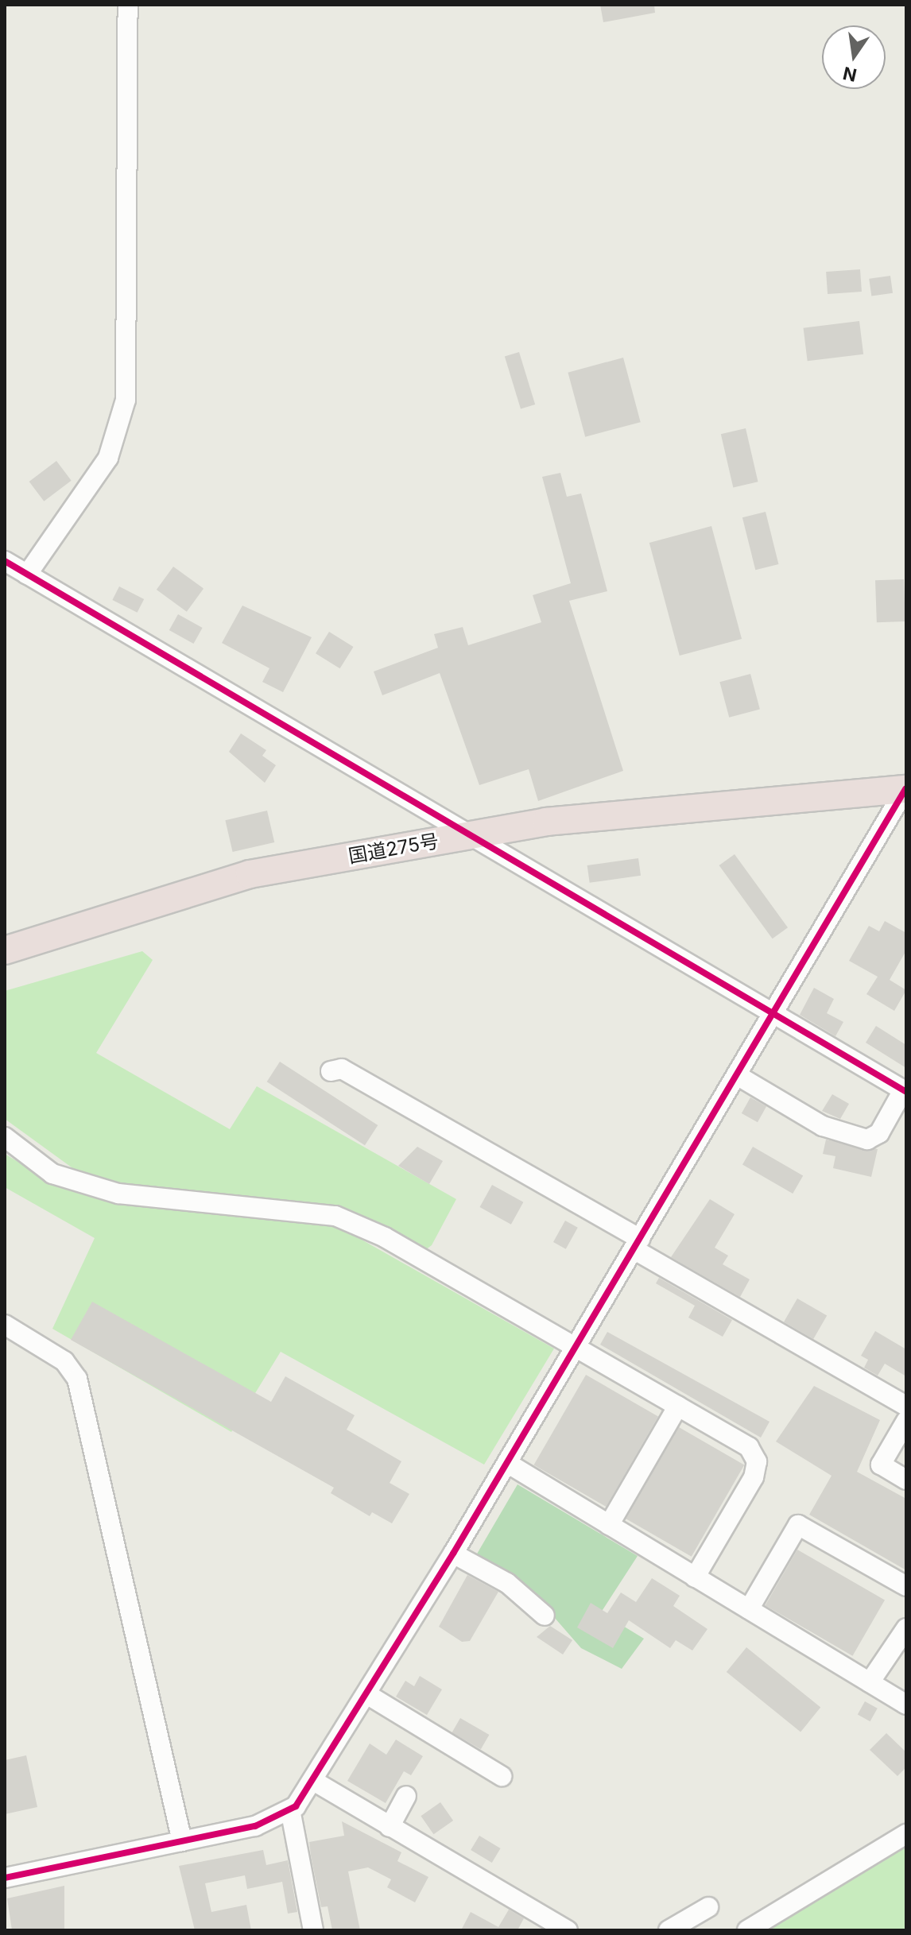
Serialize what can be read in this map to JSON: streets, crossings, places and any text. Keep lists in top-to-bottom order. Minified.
{"streets":{"highway":["国道275号"]},"north":"bottom"}
